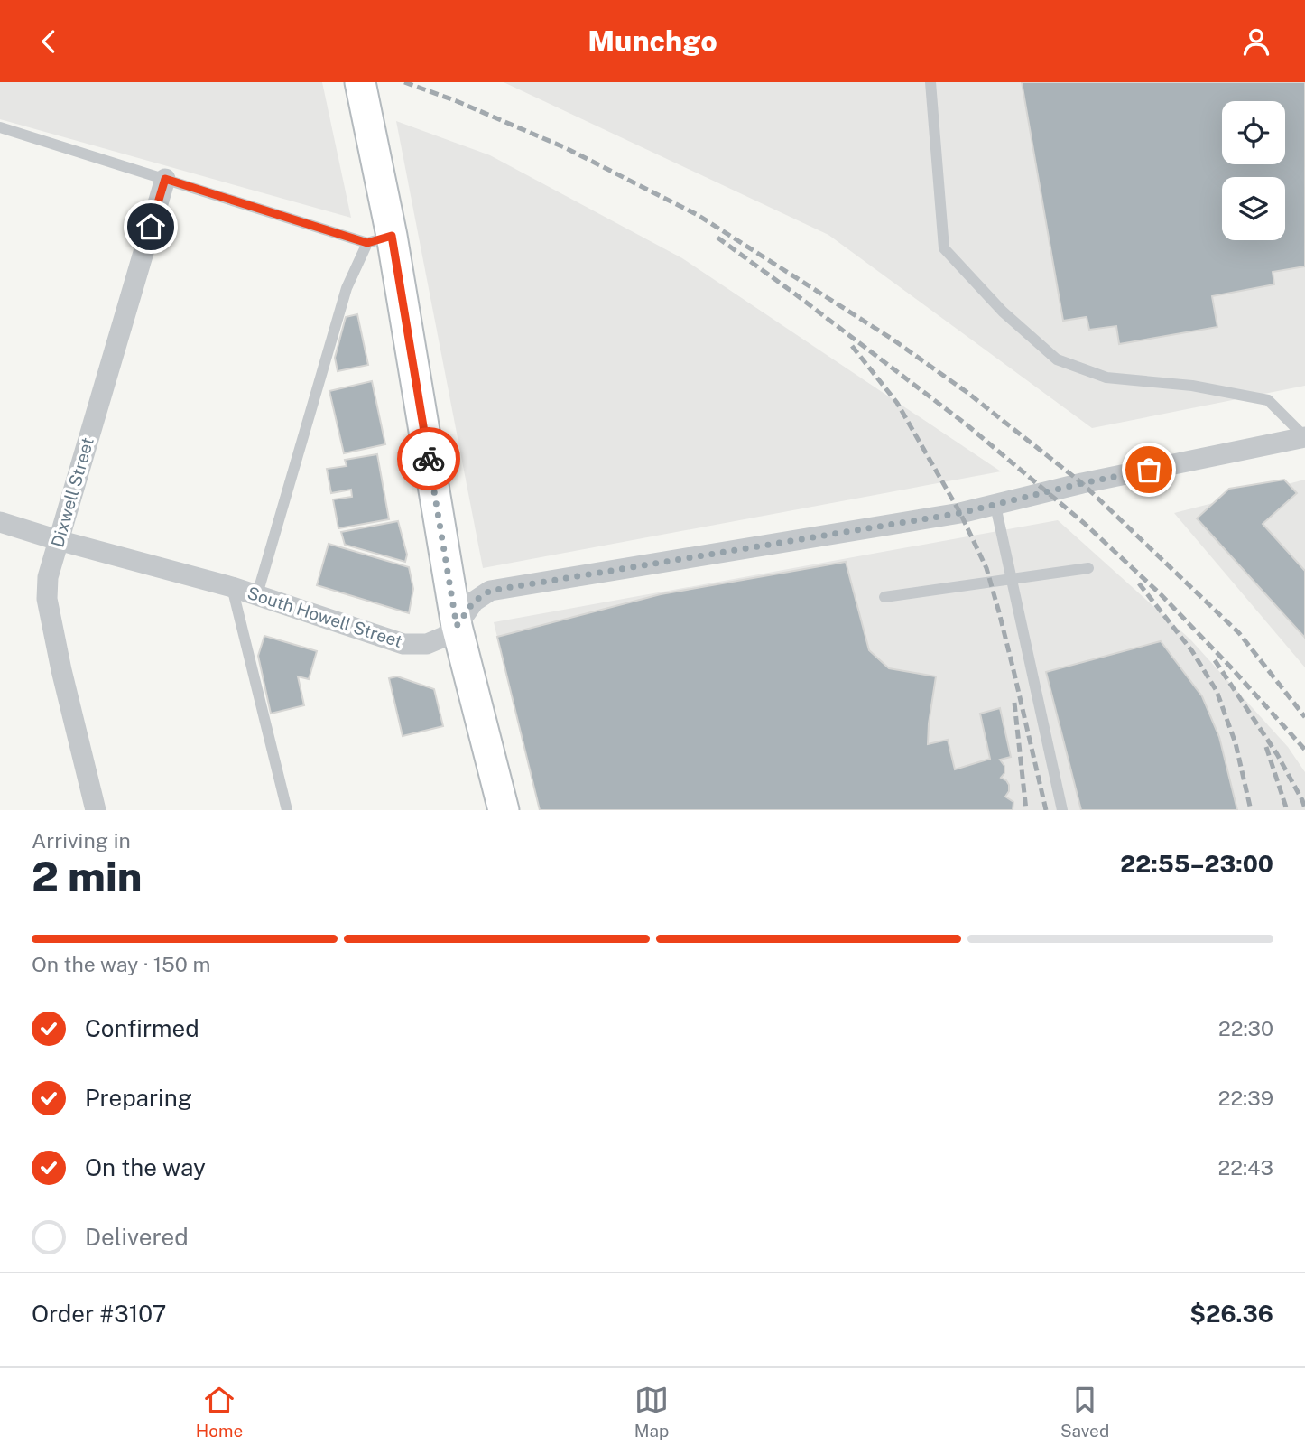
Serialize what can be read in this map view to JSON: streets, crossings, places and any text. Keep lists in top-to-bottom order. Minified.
{"streets":{"street":["Dixwell Street","South Howell Street"]},"crossings":[["Dixwell Street","South Howell Street"]],"page":{"header":"Munchgo","heading":["2 min","Arriving in","22:55–23:00"],"panel":["Order #3107","$26.36"],"bar":"On the way · 150 m","list":[["Confirmed","22:30"],["Preparing","22:39"],["On the way","22:43"],"Delivered"],"tabs":["Home","Map","Saved"]}}
